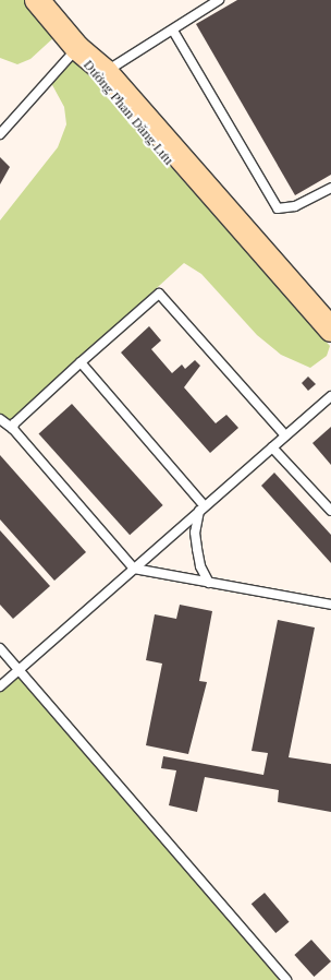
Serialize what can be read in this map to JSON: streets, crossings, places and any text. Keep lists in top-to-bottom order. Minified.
{"streets":{"street":["Đường Phan Đăng Lưu"]}}
